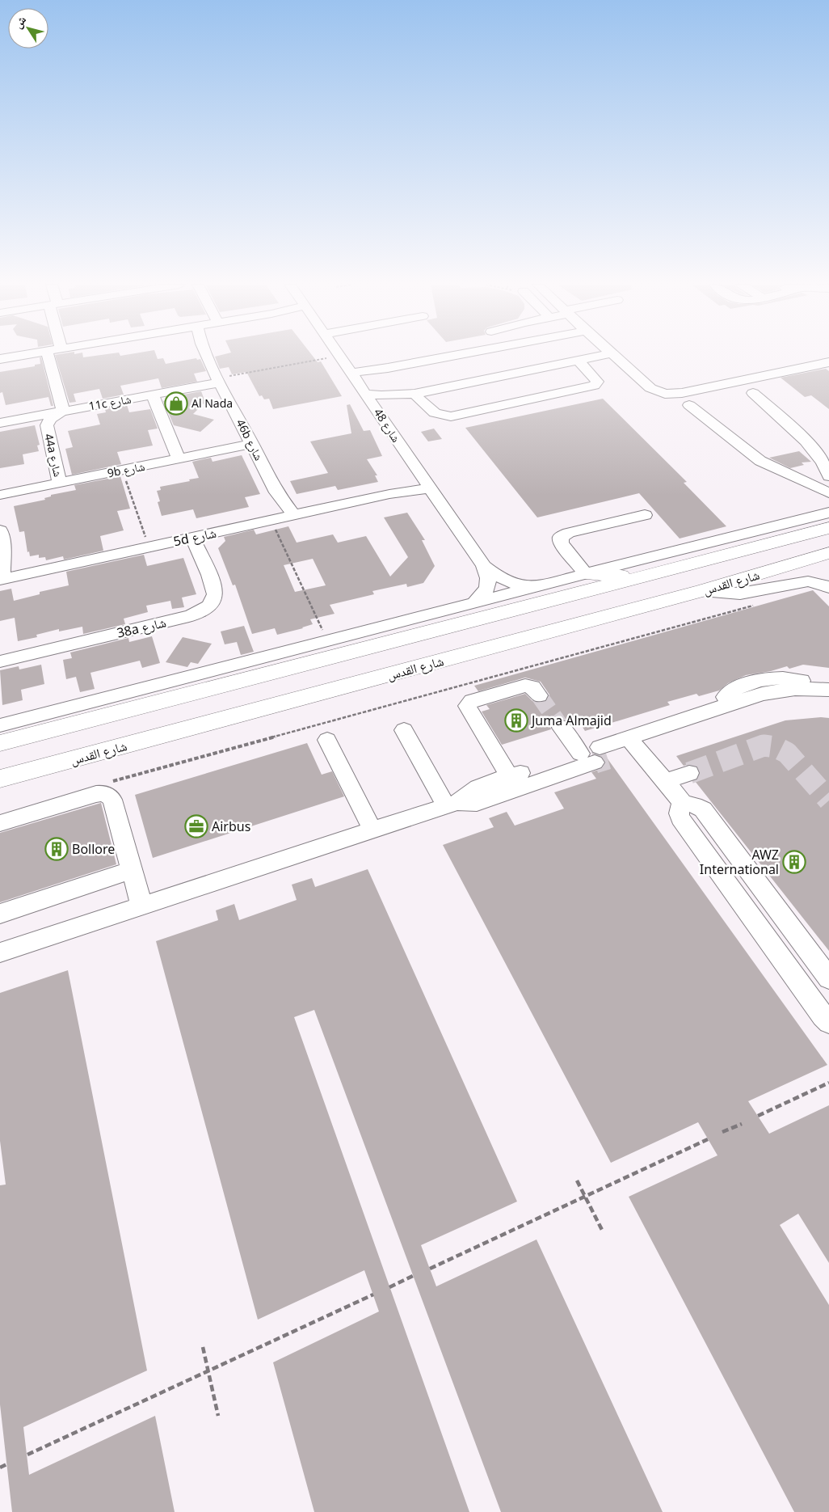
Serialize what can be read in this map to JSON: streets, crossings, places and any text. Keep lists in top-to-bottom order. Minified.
{"streets":{"main road":["شارع القدس"],"street":["11c شارع","شارع 48","46b شارع","44a شارع","9b شارع","5d شارع","38a شارع"]},"crossings":[["11c شارع","46b شارع"],["11c شارع","44a شارع"],["شارع 48","5d شارع"],["46b شارع","9b شارع"],["46b شارع","5d شارع"],["44a شارع","9b شارع"],["5d شارع","38a شارع"]],"places":{"shop":["Al Nada"],"building":["Juma Almajid","Bollore","AWZ International"],"office":["Airbus"]},"north":"top left"}
